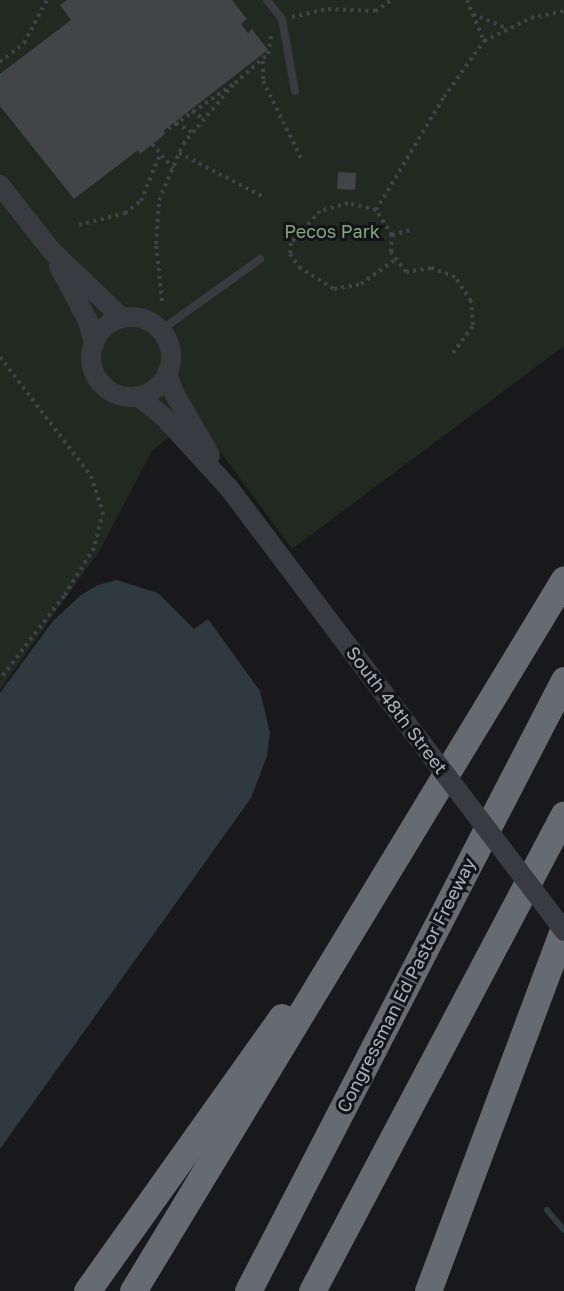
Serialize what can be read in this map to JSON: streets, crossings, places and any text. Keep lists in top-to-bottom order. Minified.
{"streets":{"highway":["Congressman Ed Pastor Freeway"],"street":["South 48th Street"]},"parks":["Pecos Park"]}
